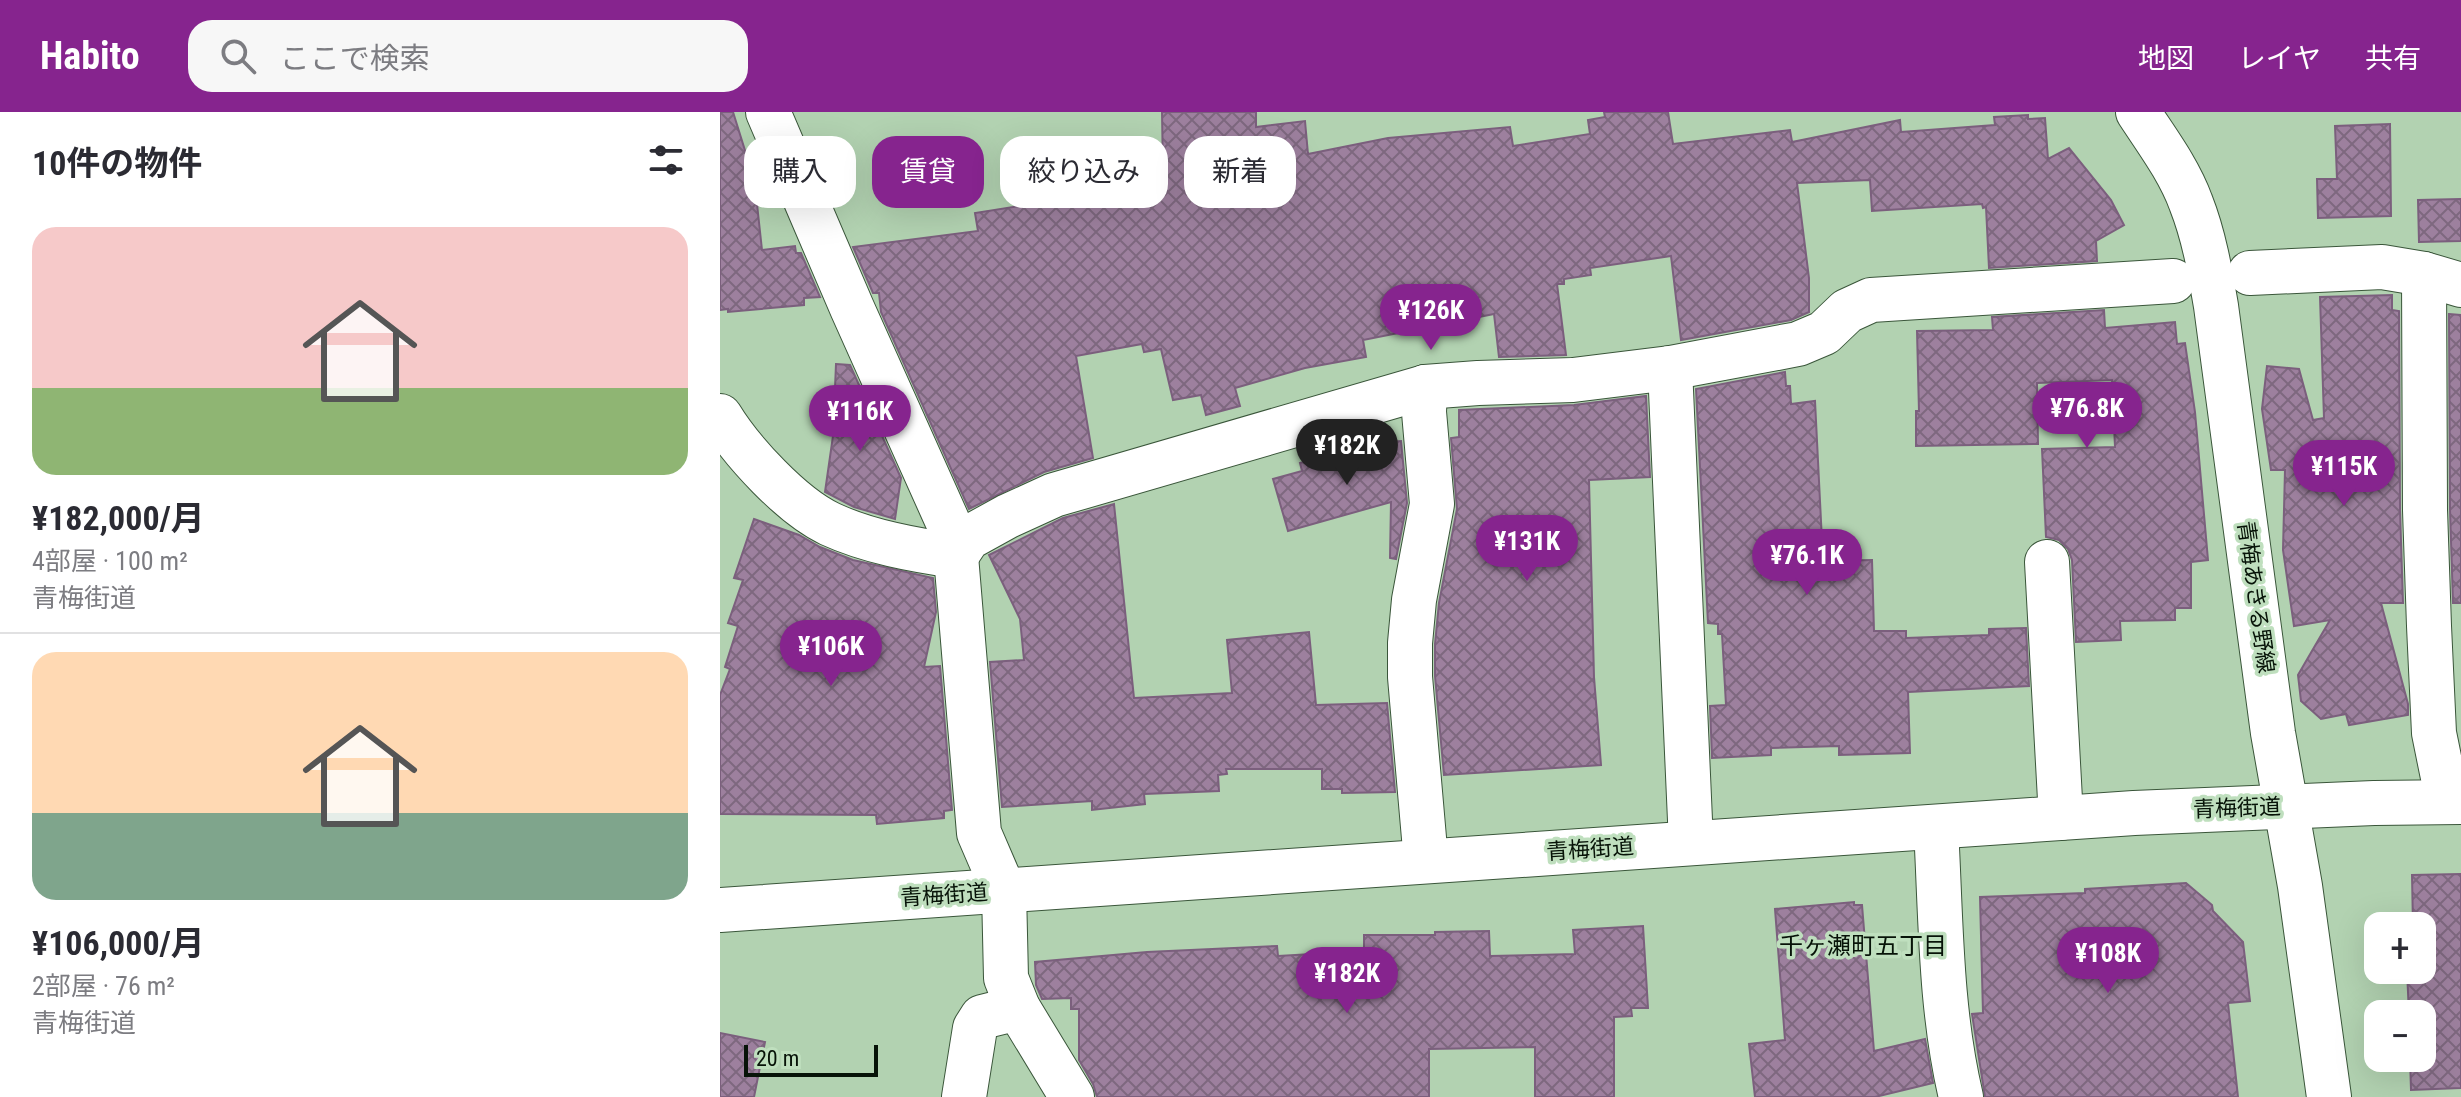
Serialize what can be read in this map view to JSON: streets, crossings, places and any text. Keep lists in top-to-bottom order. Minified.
{"streets":{"street":["青梅あきる野線","青梅街道"]},"crossings":[["青梅あきる野線","青梅街道"]],"districts":["千ヶ瀬町五丁目"],"scale_bar":"20 m","page":{"header":"Habito","search":"ここで検索","nav":["地図","レイヤ","共有"],"heading":"10件の物件","chip":["購入","賃貸","絞り込み","新着"],"list":[{"name":"¥182,000/月","note":"4部屋 · 100 m² · 青梅街道"},{"name":"¥106,000/月","note":"2部屋 · 76 m² · 青梅街道"}],"price":["¥126K","¥76.8K","¥116K","¥182K","¥115K","¥131K","¥76.1K","¥106K","¥108K","¥182K"],"map_buttons":["+","−"],"scale":"20 m"}}
